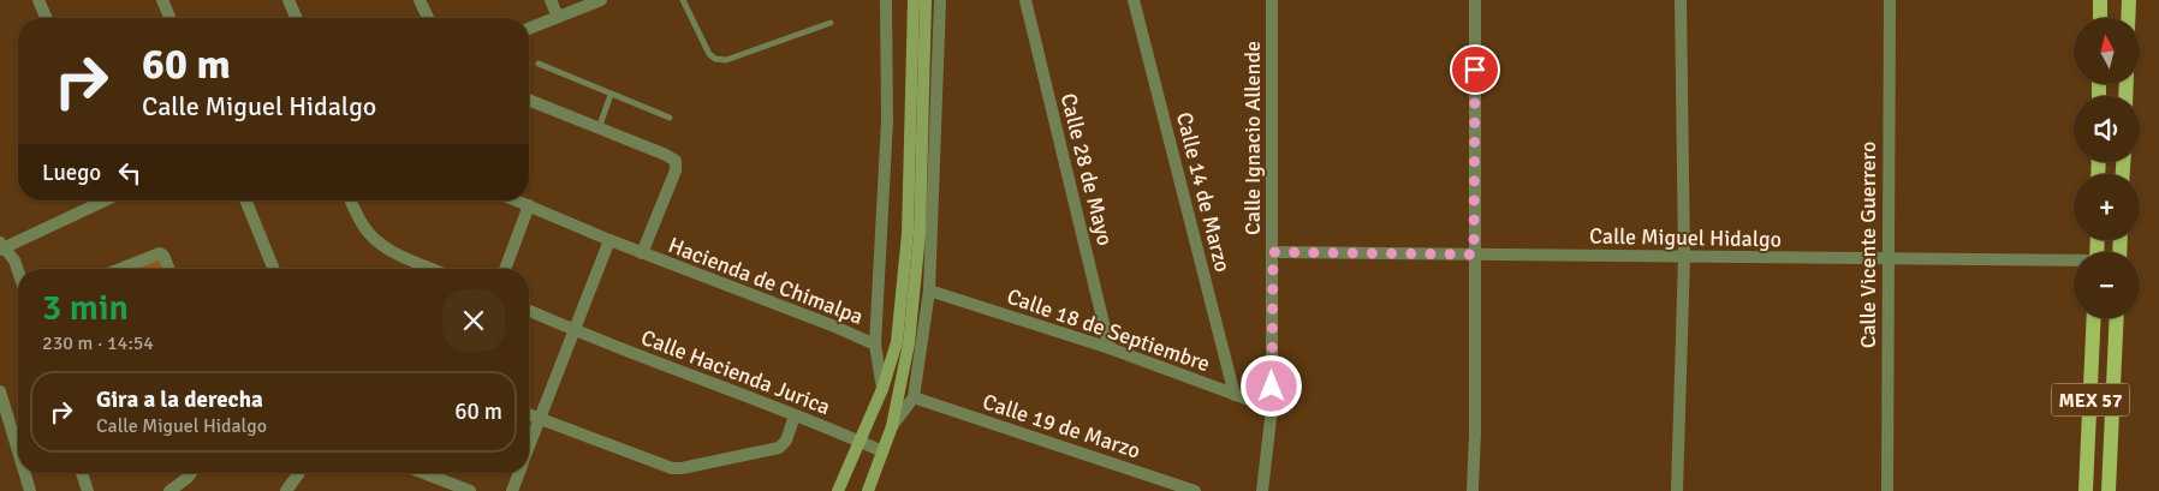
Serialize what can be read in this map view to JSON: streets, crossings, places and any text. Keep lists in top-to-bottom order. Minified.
{"streets":{"main road":["MEX 57"],"street":["Calle Ignacio Allende","Calle 28 de Mayo","Calle 14 de Marzo","Calle Miguel Hidalgo","Calle Vicente Guerrero","Hacienda de Chimalpa","Calle 18 de Septiembre","Calle Hacienda Jurica","Calle 19 de Marzo"]},"crossings":[["Calle Ignacio Allende","Calle Miguel Hidalgo"],["Calle Ignacio Allende","Calle 18 de Septiembre"],["Calle 28 de Mayo","Calle 18 de Septiembre"],["Calle 14 de Marzo","Calle 18 de Septiembre"],["Calle Miguel Hidalgo","Calle Vicente Guerrero"]],"north":"top","page":{"map_buttons":["+","−"],"turn":["60 m","Calle Miguel Hidalgo"],"then":"Luego","heading":["3 min","230 m · 14:54"],"list":[{"name":"Gira a la derecha","note":"Calle Miguel Hidalgo","value":"60 m"}]}}
